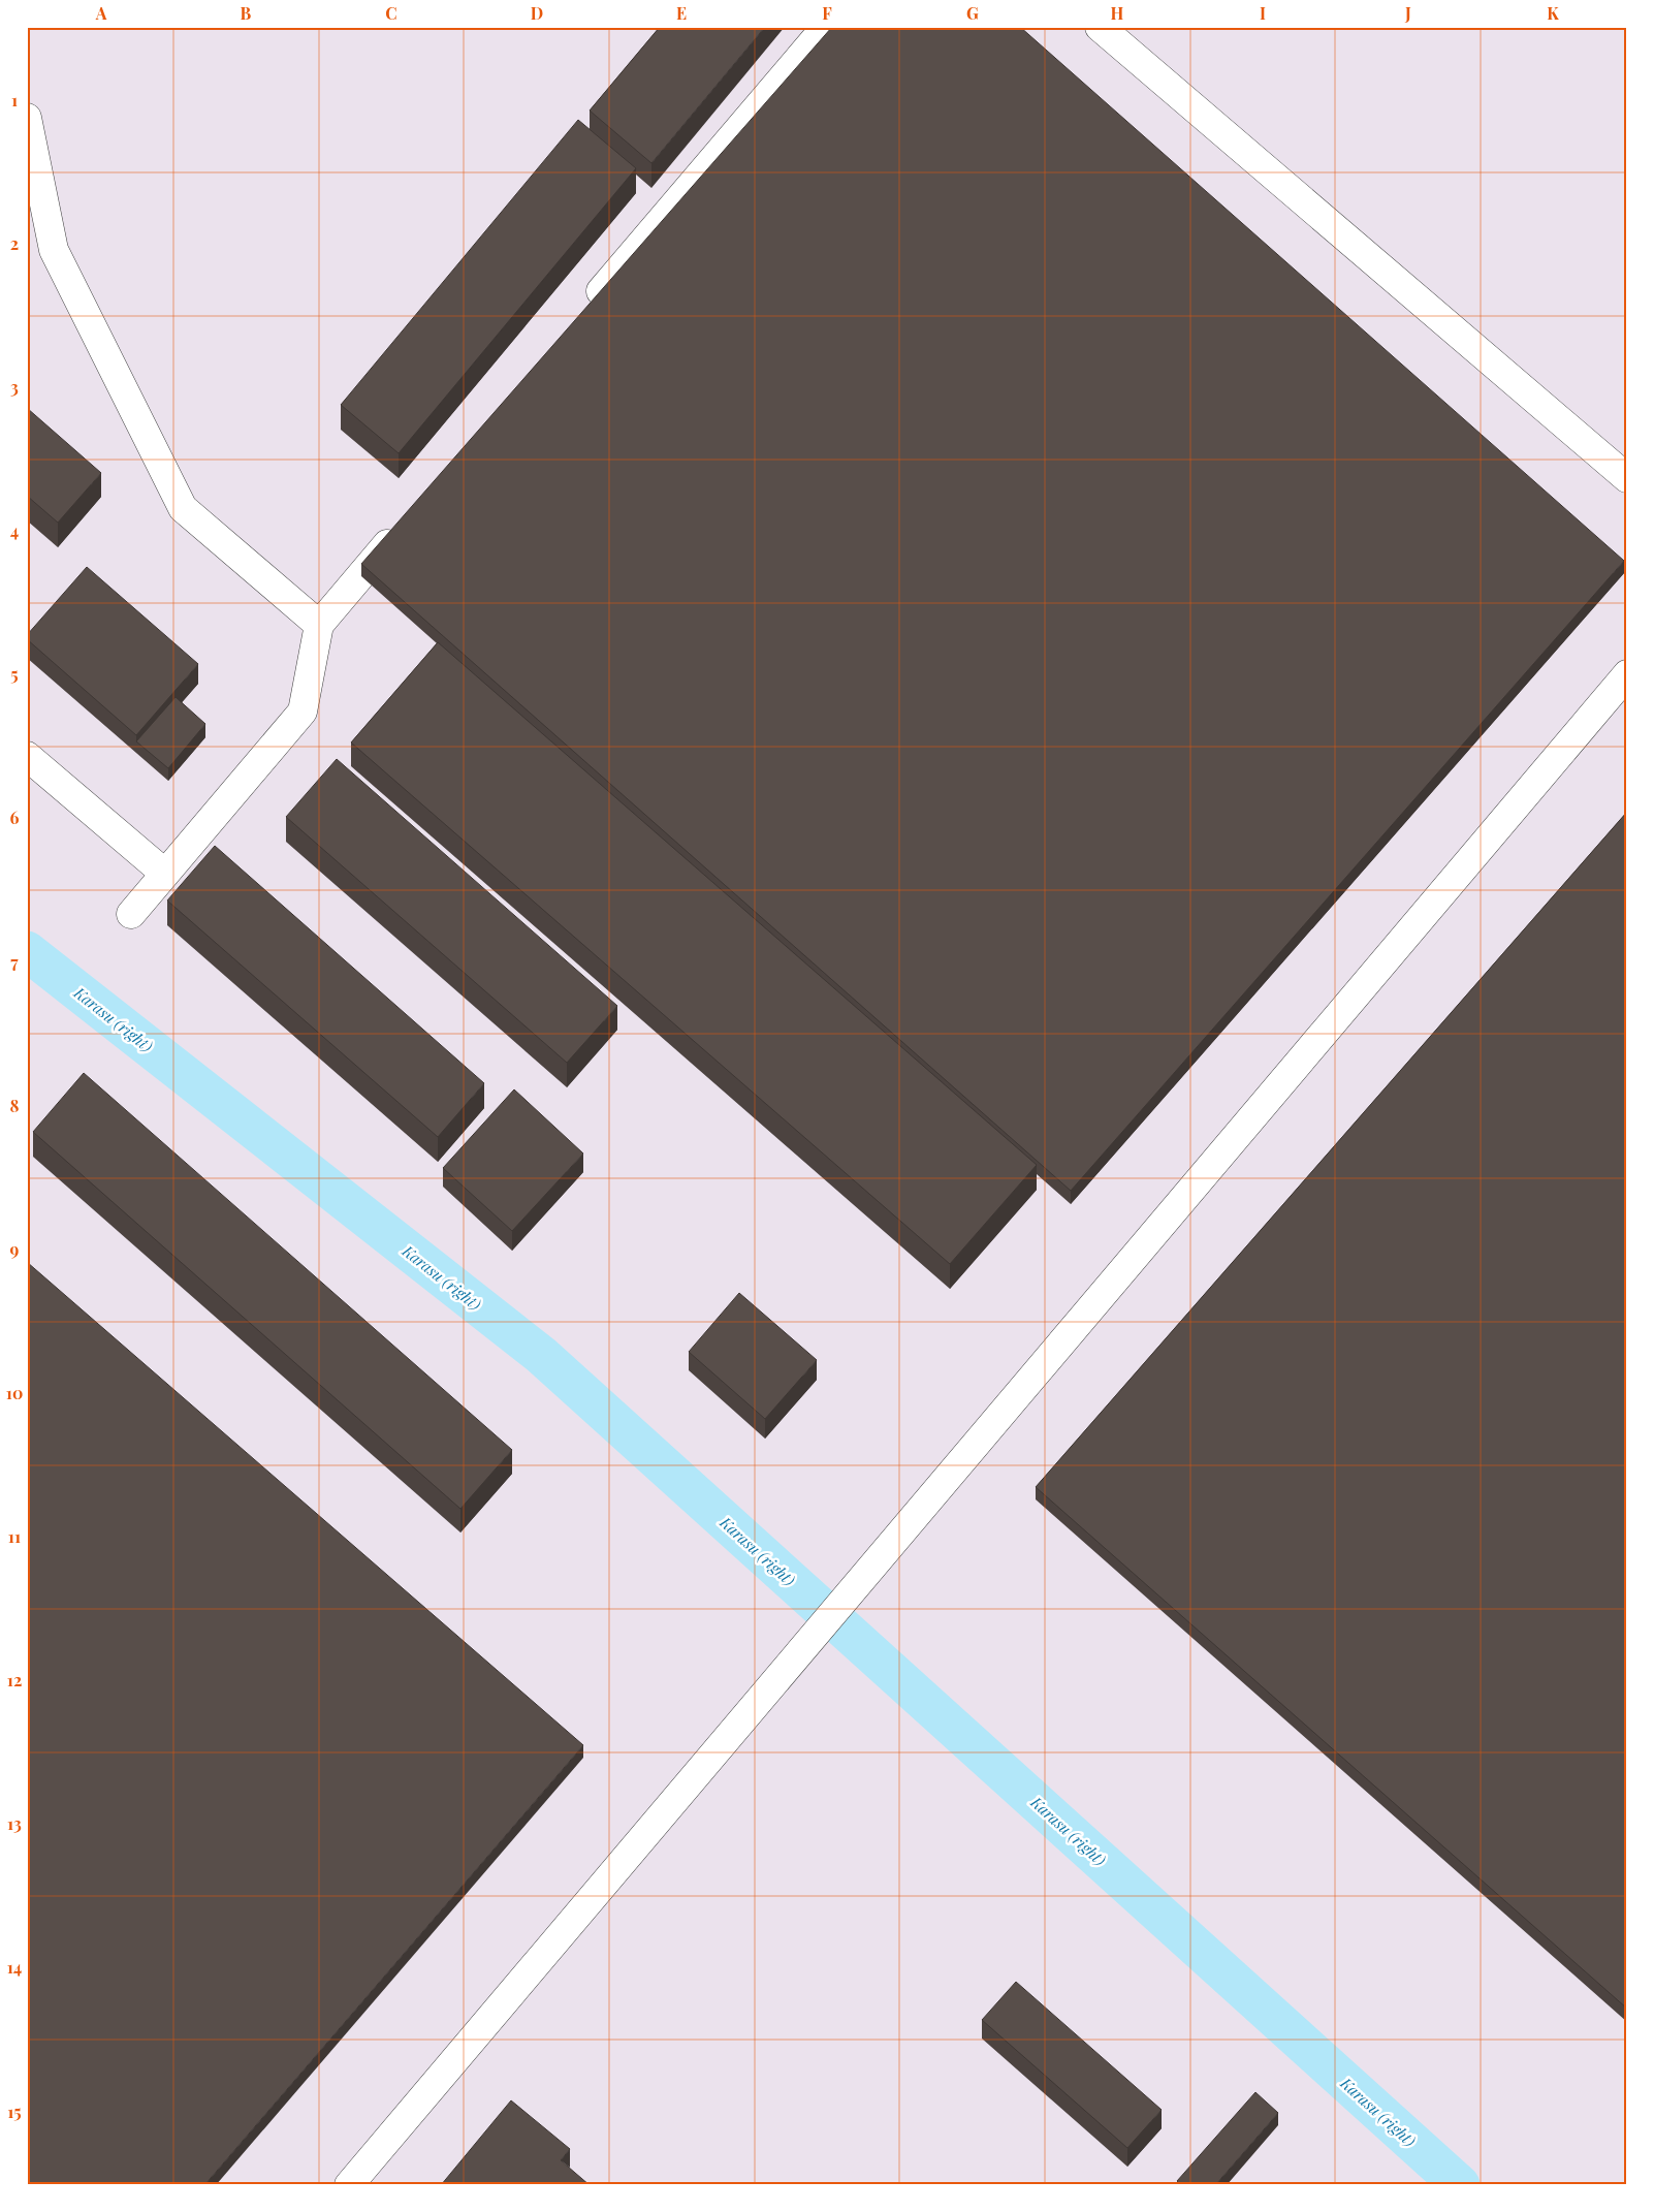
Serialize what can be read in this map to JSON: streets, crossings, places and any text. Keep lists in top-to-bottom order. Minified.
{"water":["Karasu (right)"],"grid":{"columns":["A","B","C","D","E","F","G","H","I","J","K"],"rows":["1","2","3","4","5","6","7","8","9","10","11","12","13","14","15"]}}
